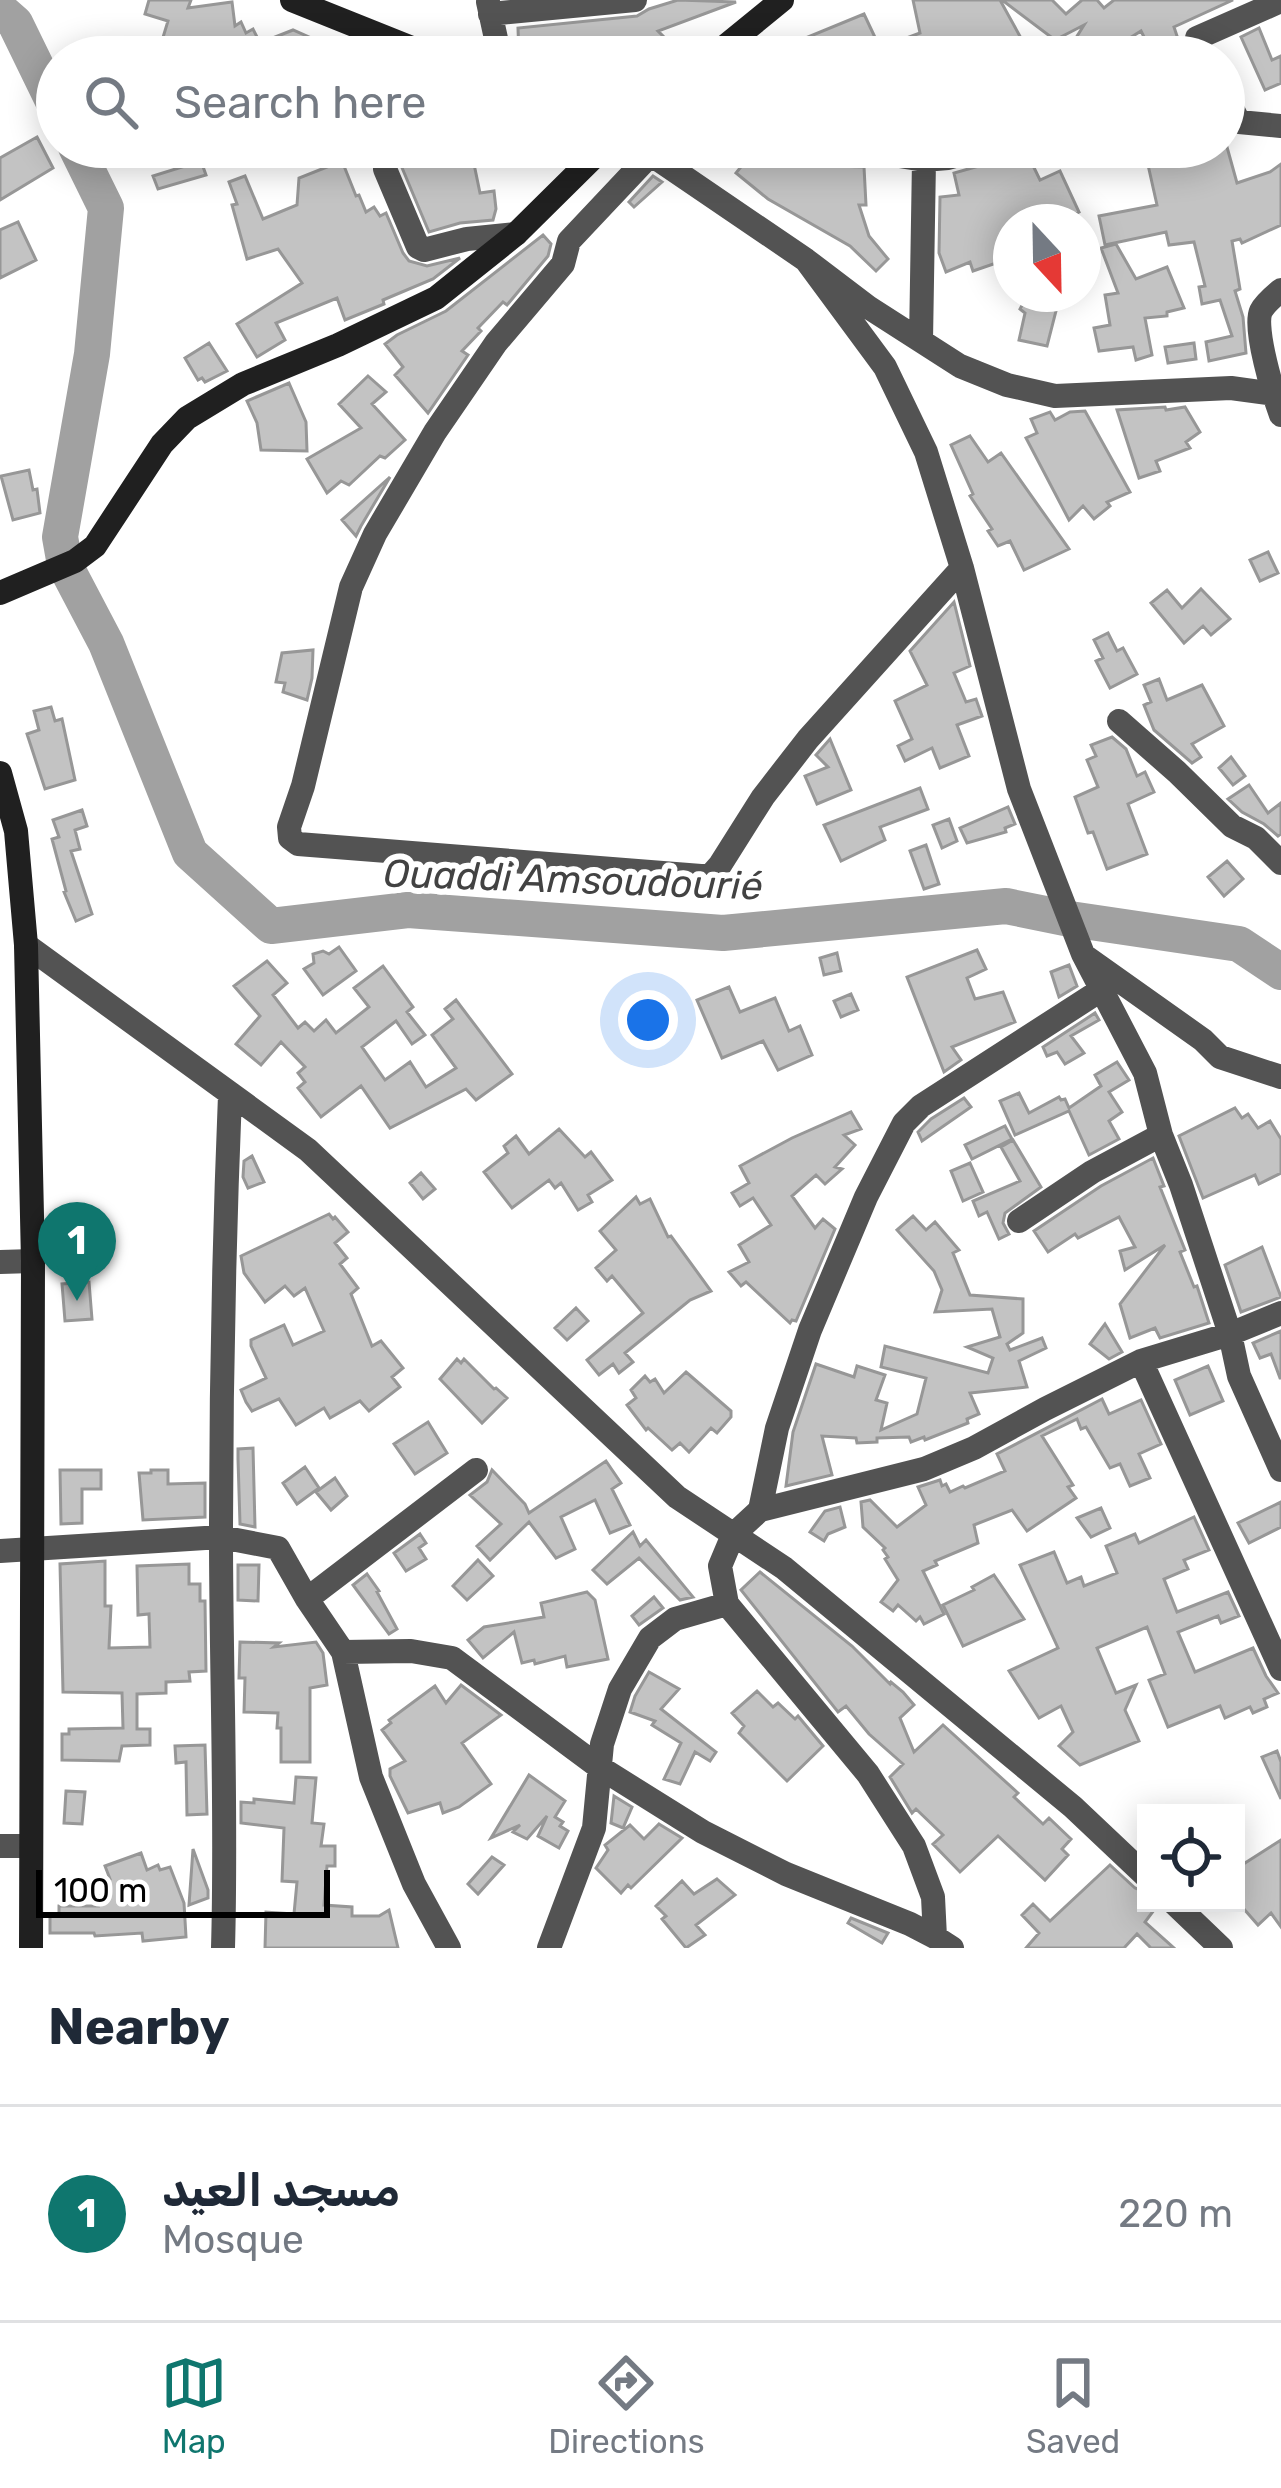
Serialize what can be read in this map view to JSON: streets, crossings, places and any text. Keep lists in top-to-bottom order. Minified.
{"water":["Ouaddi Amsoudourié"],"scale_bar":"100 m","north":"bottom","page":{"search":"Search here","pins":"1","scale":"100 m","heading":"Nearby","list":[{"mark":"1","name":"مسجد العيد","note":"Mosque","value":"220 m"}],"nav":["Map","Directions","Saved"]}}
